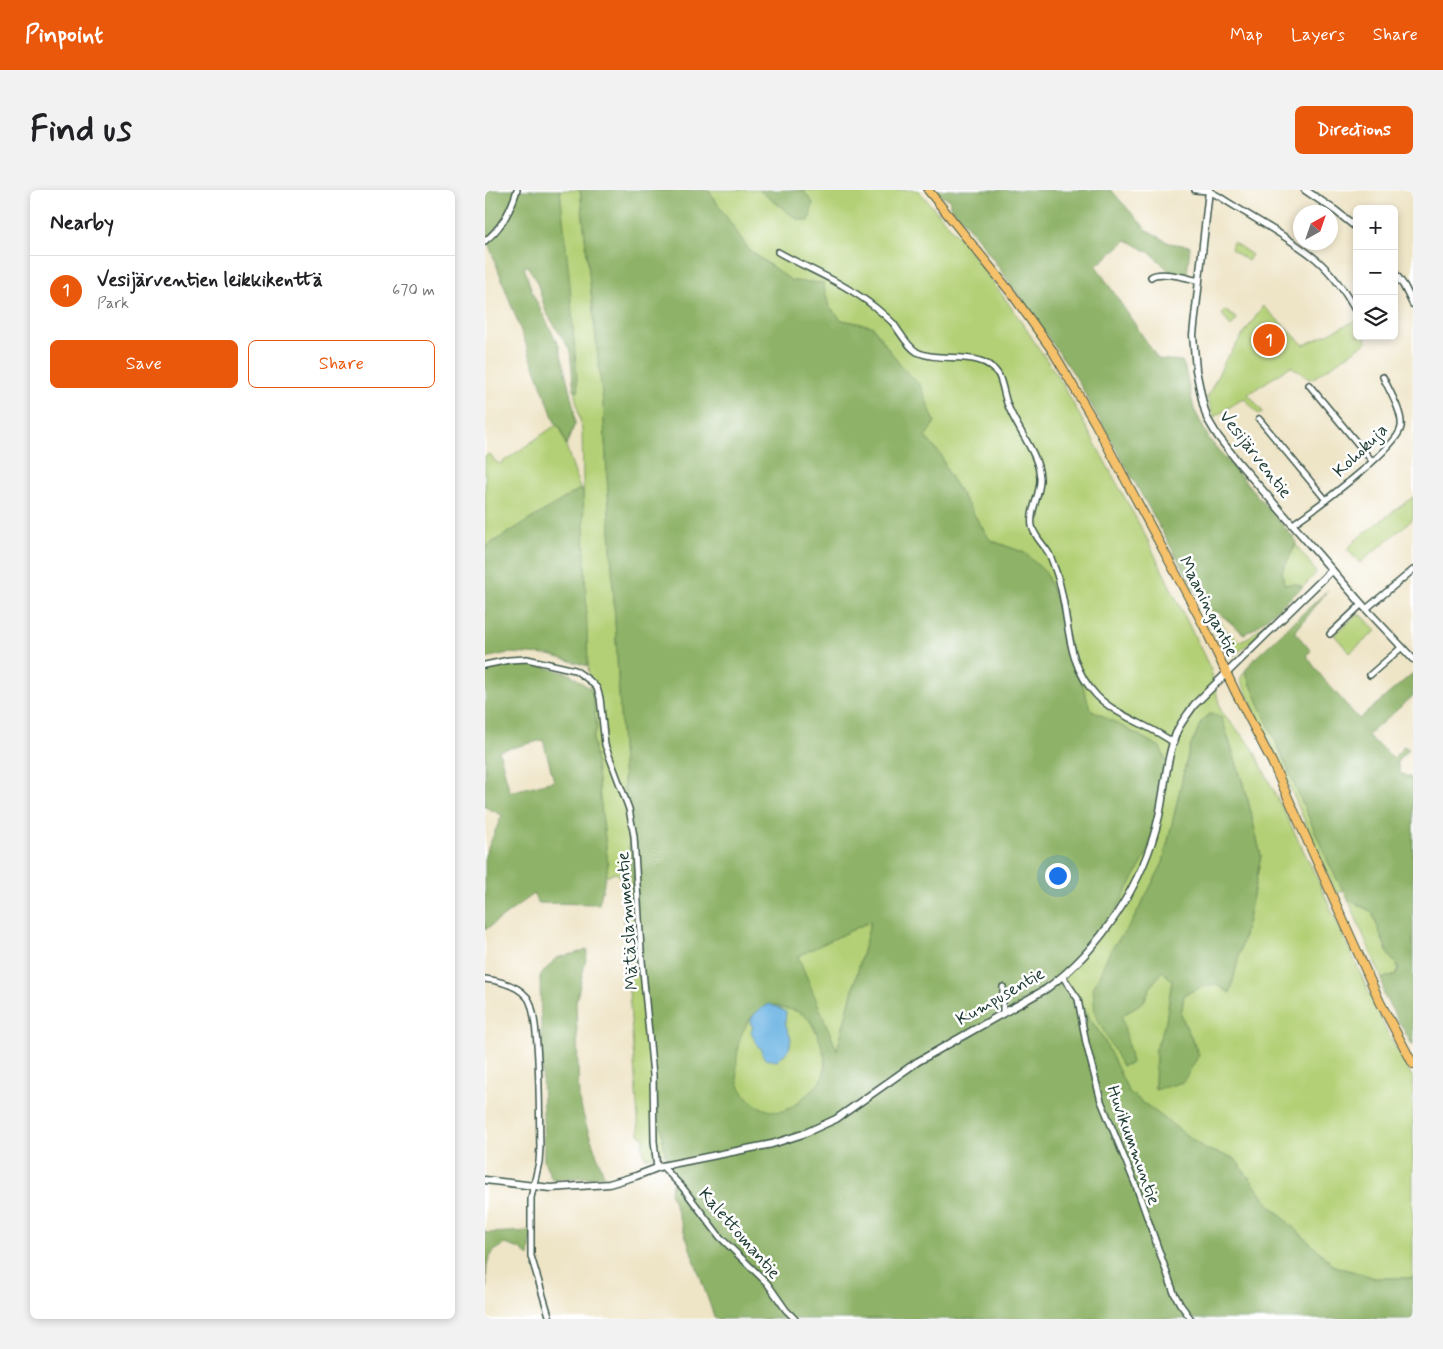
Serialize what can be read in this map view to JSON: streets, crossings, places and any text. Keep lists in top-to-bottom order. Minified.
{"streets":{"main road":["Maaningantie"],"street":["Kohokuja","Vesijärventie","Mätäslammentie","Kumpusentie","Huvikummuntie","Kalettomantie"]},"crossings":[["Kohokuja","Vesijärventie"],["Vesijärventie","Kumpusentie"],["Maaningantie","Kumpusentie"],["Mätäslammentie","Kumpusentie"],["Mätäslammentie","Kalettomantie"],["Kumpusentie","Huvikummuntie"],["Kumpusentie","Kalettomantie"]],"north":"top right","page":{"header":"Pinpoint","nav":["Map","Layers","Share"],"buttons":["Directions",["Save","Share"]],"title":"Find us","heading":"Nearby","map_buttons":["+","−"],"list":[{"mark":"1","name":"Vesijärventien leikkikenttä","note":"Park","value":"670 m"}],"pins":"1"}}
